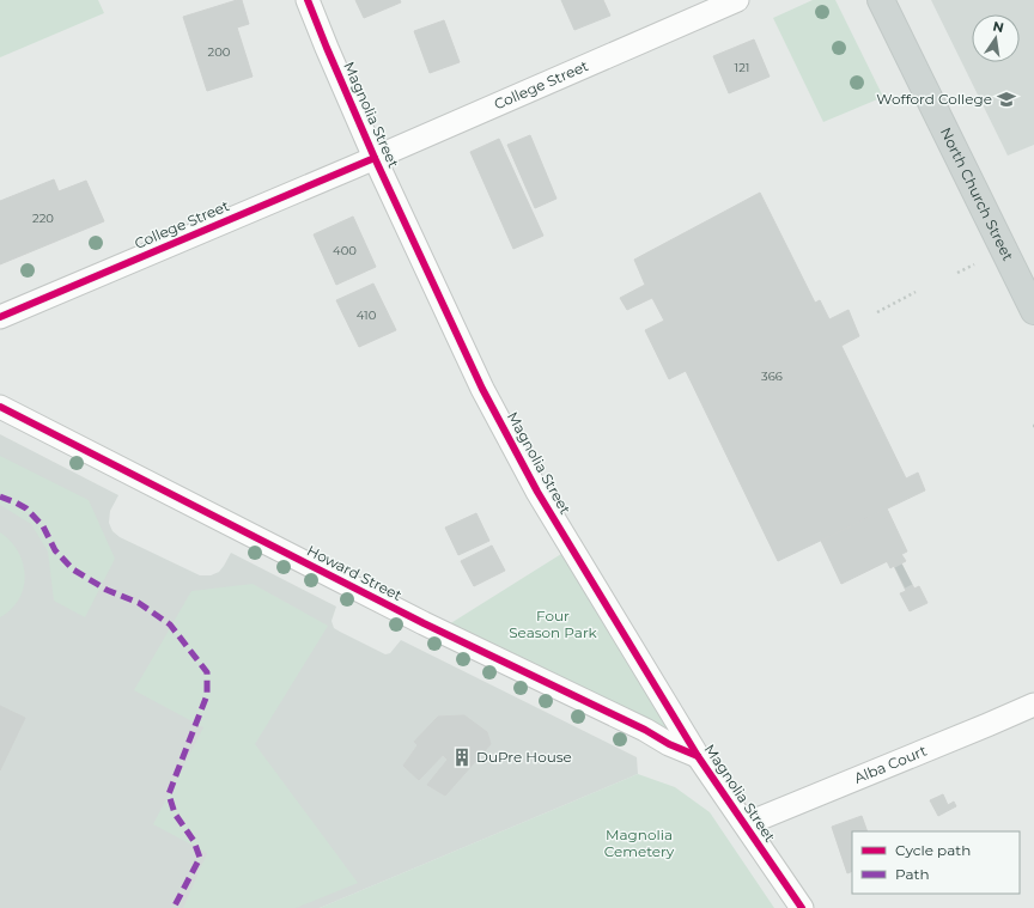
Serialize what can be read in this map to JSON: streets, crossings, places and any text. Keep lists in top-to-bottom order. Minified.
{"streets":{"main road":["North Church Street"],"street":["College Street","Magnolia Street","Howard Street","Alba Court"]},"crossings":[["College Street","Magnolia Street"],["Magnolia Street","Howard Street"],["Magnolia Street","Alba Court"]],"parks":["Four Season Park","Magnolia Cemetery"],"places":{"school or university":["Wofford College"],"building":["DuPre House"]},"house_numbers":["200","121","220","400","410","366"],"legend":["Cycle path","Path"],"north":"top"}
